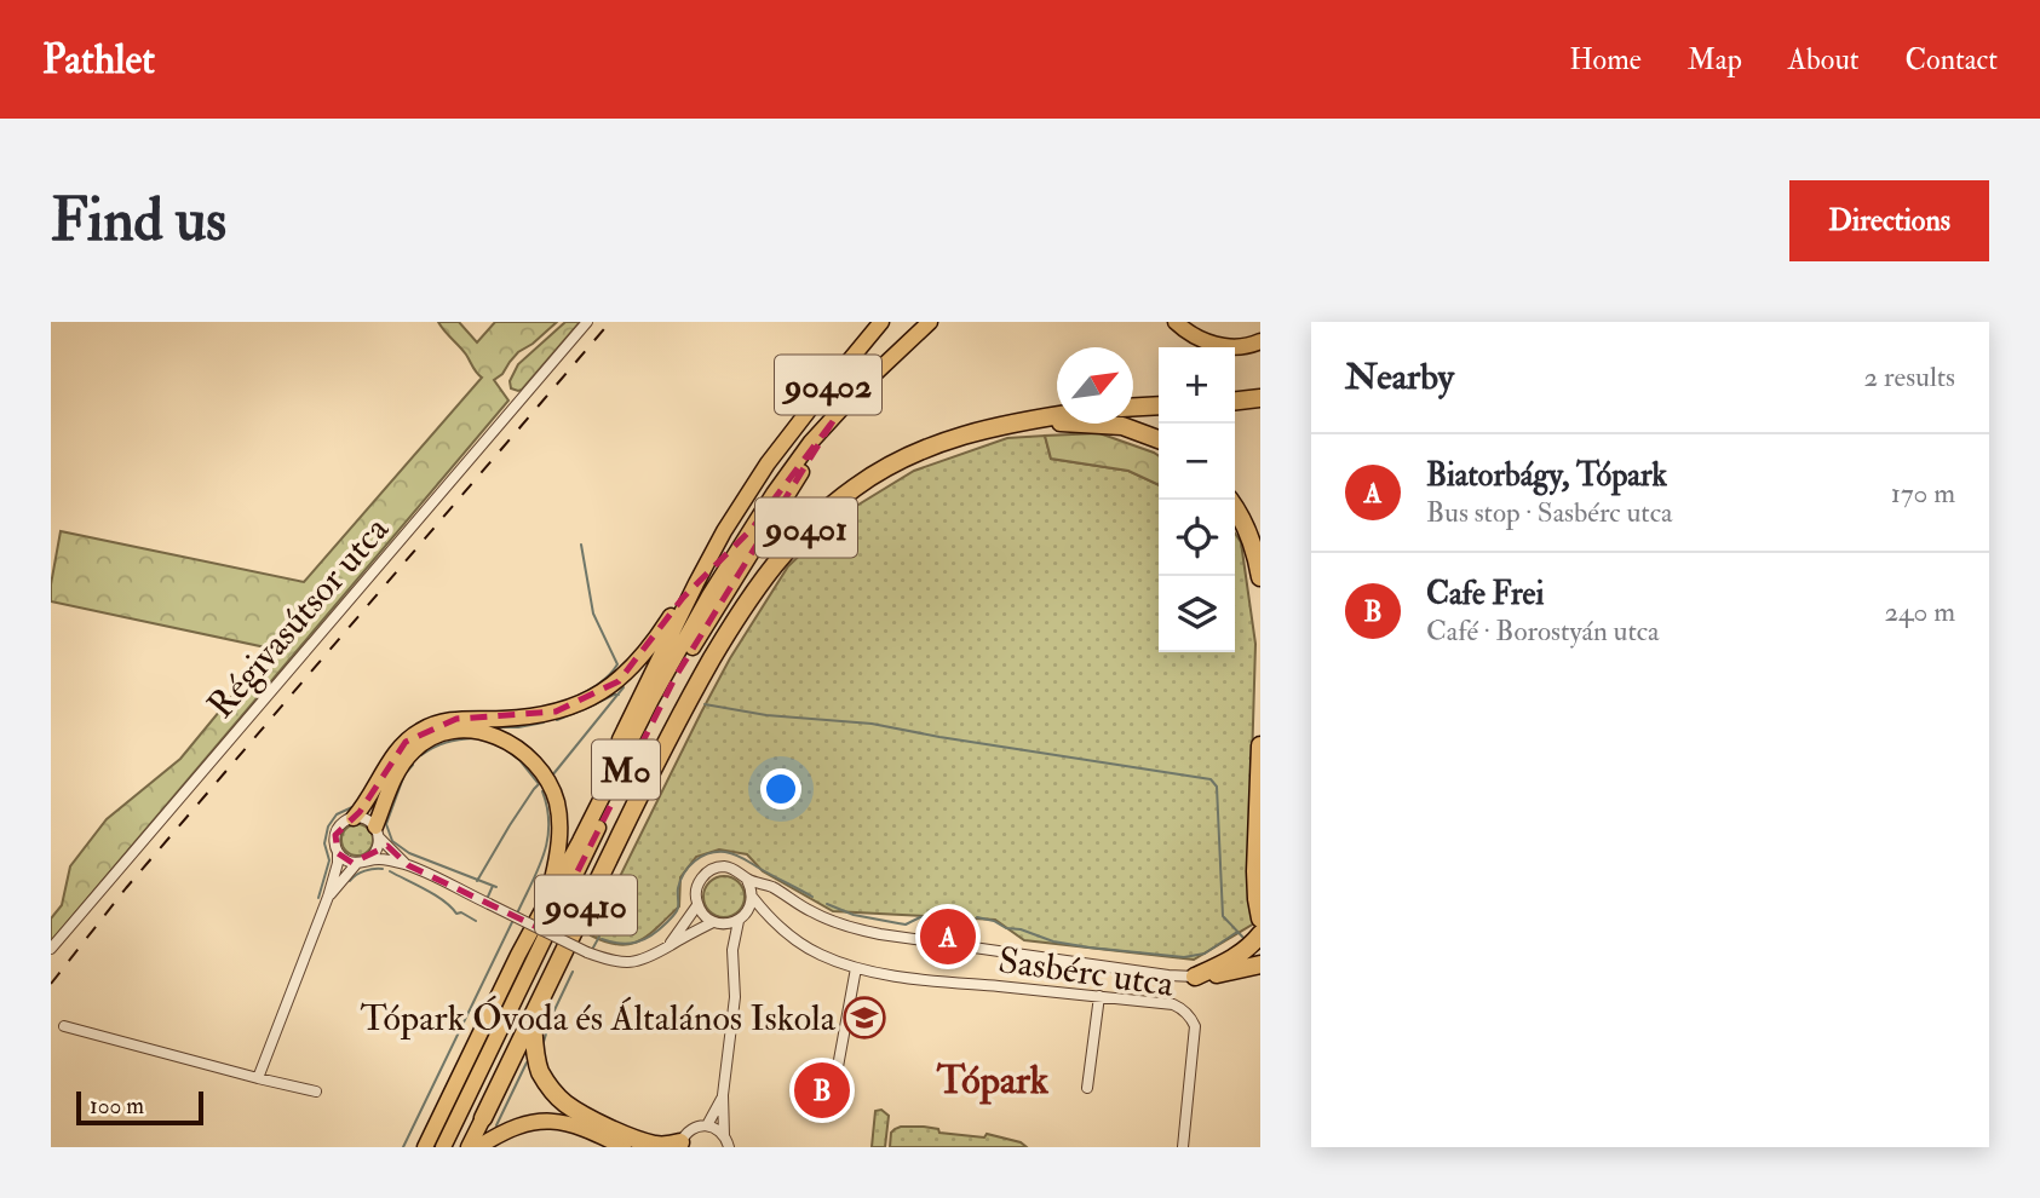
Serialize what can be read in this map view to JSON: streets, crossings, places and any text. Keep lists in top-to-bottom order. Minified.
{"streets":{"highway":["90402","90401","M0","90410"],"street":["Régivasútsor utca","Sasbérc utca"]},"crossings":[["90402","M0"],["90401","90410"]],"districts":["Tópark"],"places":{"school or university":["Tópark Óvoda és Általános Iskola"]},"scale_bar":"100 m","north":"top right","page":{"header":"Pathlet","nav":["Home","Map","About","Contact"],"buttons":"Directions","title":"Find us","heading":["Nearby","2 results"],"map_buttons":["+","−"],"list":[{"mark":"A","name":"Biatorbágy, Tópark","note":"Bus stop · Sasbérc utca","value":"170 m"},{"mark":"B","name":"Cafe Frei","note":"Café · Borostyán utca","value":"240 m"}],"pins":["A","B"],"scale":"100 m"}}
